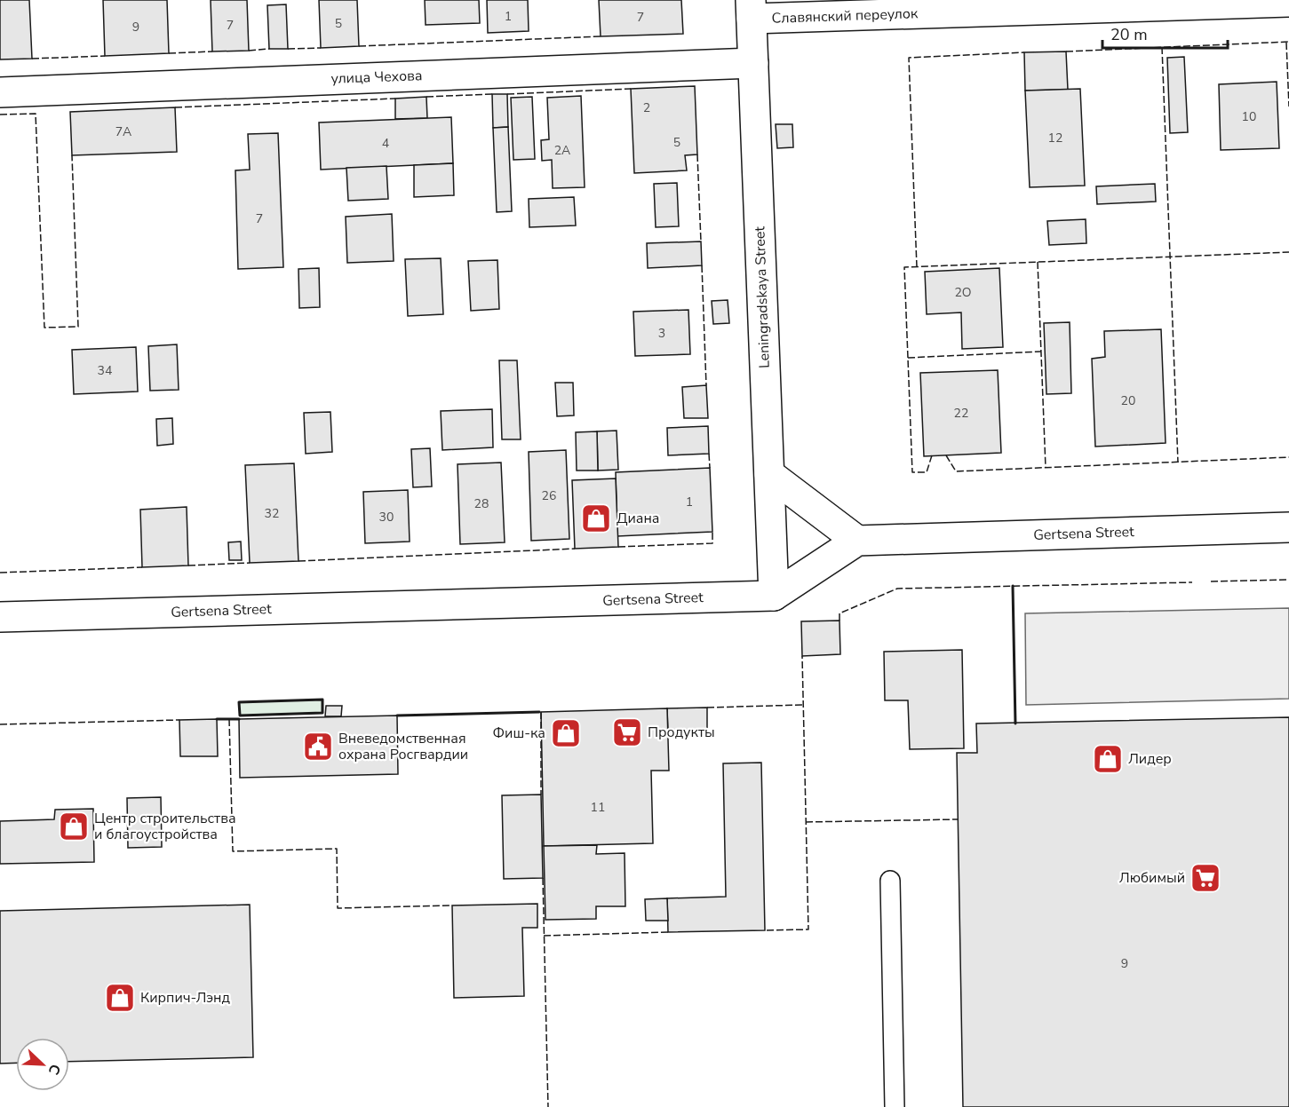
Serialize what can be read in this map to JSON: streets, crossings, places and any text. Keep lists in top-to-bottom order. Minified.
{"streets":{"street":["Славянский переулок","улица Чехова","Leningradskaya Street","Gertsena Street"]},"crossings":[["Славянский переулок","Leningradskaya Street"],["улица Чехова","Leningradskaya Street"],["Leningradskaya Street","Gertsena Street"]],"places":{"shop":["Диана","Фиш-ка","Лидер","Центр строительства и благоустройства","Кирпич-Лэнд"],"supermarket":["Продукты","Любимый"],"public building":["Вневедомственная охрана Росгвардии"]},"house_numbers":["1","7","5","7","9","2","10","7А","12","5","4","2А","7","2О","3","34","20","22","26","1","28","32","30","11","9"],"scale_bar":"20 m","north":"bottom right"}
